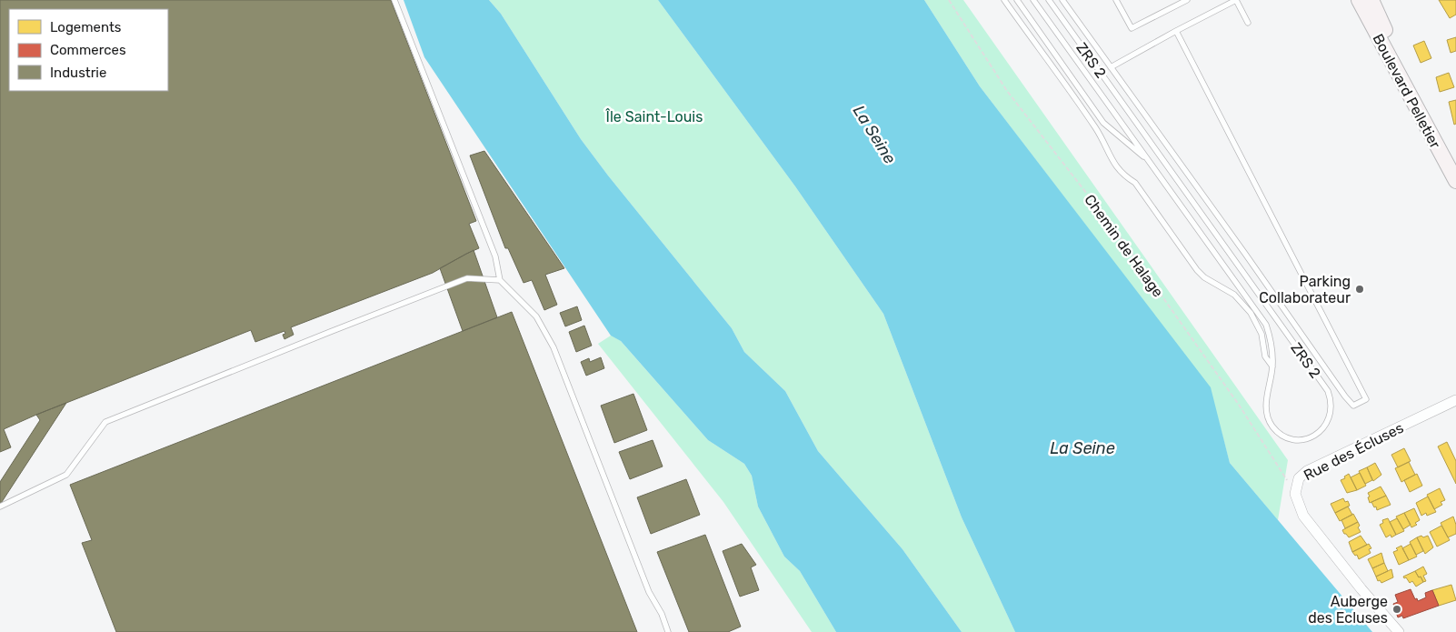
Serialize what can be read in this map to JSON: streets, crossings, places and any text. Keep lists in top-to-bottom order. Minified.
{"streets":{"main road":["Boulevard Pelletier"],"street":["Rue des Écluses"],"lane":["ZRS 2"],"path":["Chemin de Halage"]},"crossings":[["Chemin de Halage","Rue des Écluses"]],"water":["La Seine"],"parks":["Île Saint-Louis"],"places":["Parking Collaborateur","Auberge des Ecluses"],"legend":["Logements","Commerces","Industrie"]}
